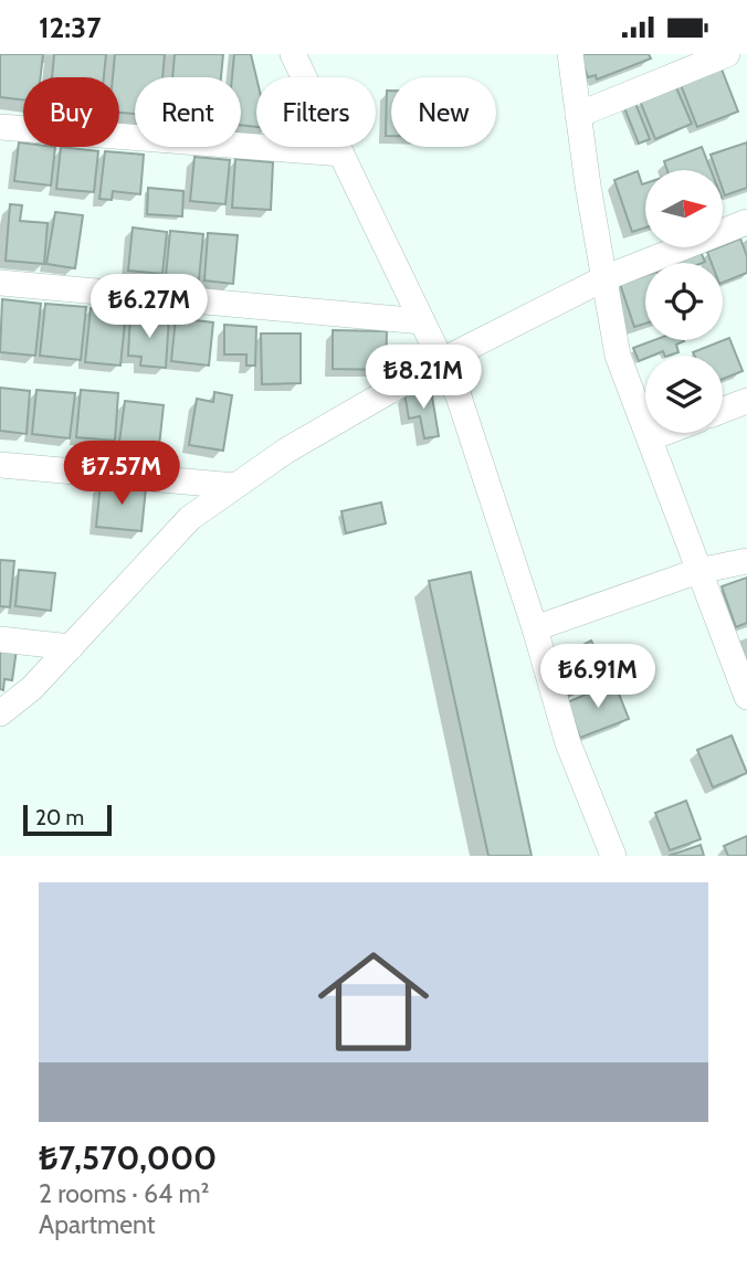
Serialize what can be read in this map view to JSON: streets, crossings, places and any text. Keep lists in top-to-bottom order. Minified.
{"scale_bar":"20 m","north":"right","page":{"status":"12:37","chip":["Buy","Rent","Filters","New"],"price":["₺6.27M","₺8.21M","₺7.57M","₺6.91M"],"scale":"20 m","list":[{"name":"₺7,570,000","note":"2 rooms · 64 m² · Apartment"}]}}
